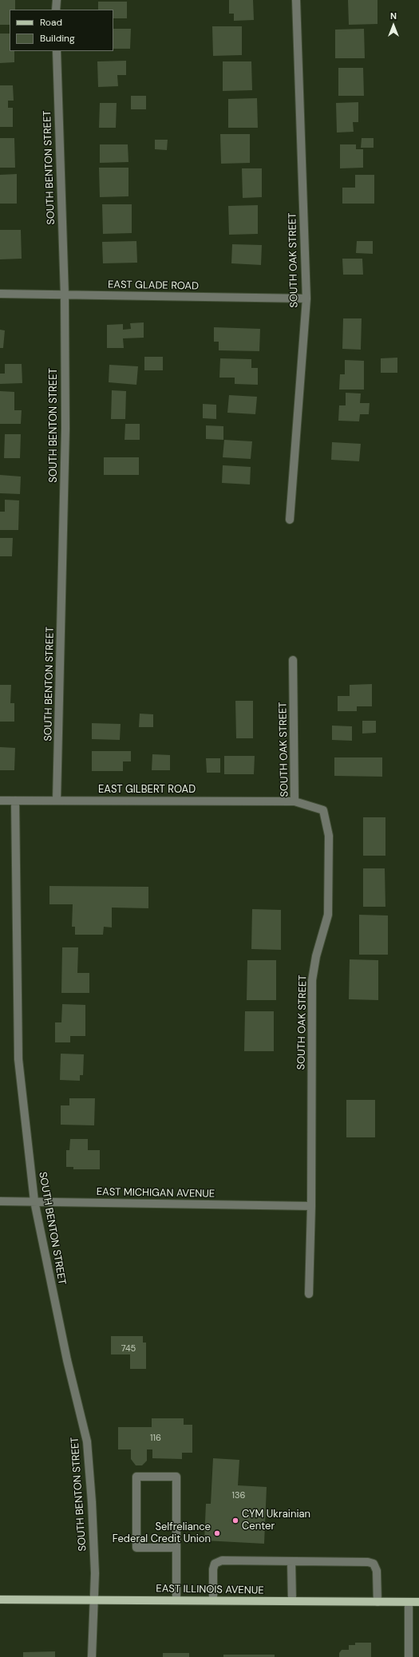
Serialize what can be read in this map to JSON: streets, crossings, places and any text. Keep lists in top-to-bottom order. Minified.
{"streets":{"main road":["EAST ILLINOIS AVENUE"],"street":["SOUTH BENTON STREET","SOUTH OAK STREET","EAST GLADE ROAD","EAST GILBERT ROAD","EAST MICHIGAN AVENUE"]},"crossings":[["SOUTH BENTON STREET","EAST GLADE ROAD"],["SOUTH BENTON STREET","EAST GILBERT ROAD"],["SOUTH BENTON STREET","EAST MICHIGAN AVENUE"],["SOUTH BENTON STREET","EAST ILLINOIS AVENUE"],["SOUTH OAK STREET","EAST GLADE ROAD"],["SOUTH OAK STREET","EAST GILBERT ROAD"],["SOUTH OAK STREET","EAST MICHIGAN AVENUE"]],"places":["CYM Ukrainian Center","Selfreliance Federal Credit Union"],"house_numbers":["745","116","136"],"legend":["Road","Building"],"north":"top"}
